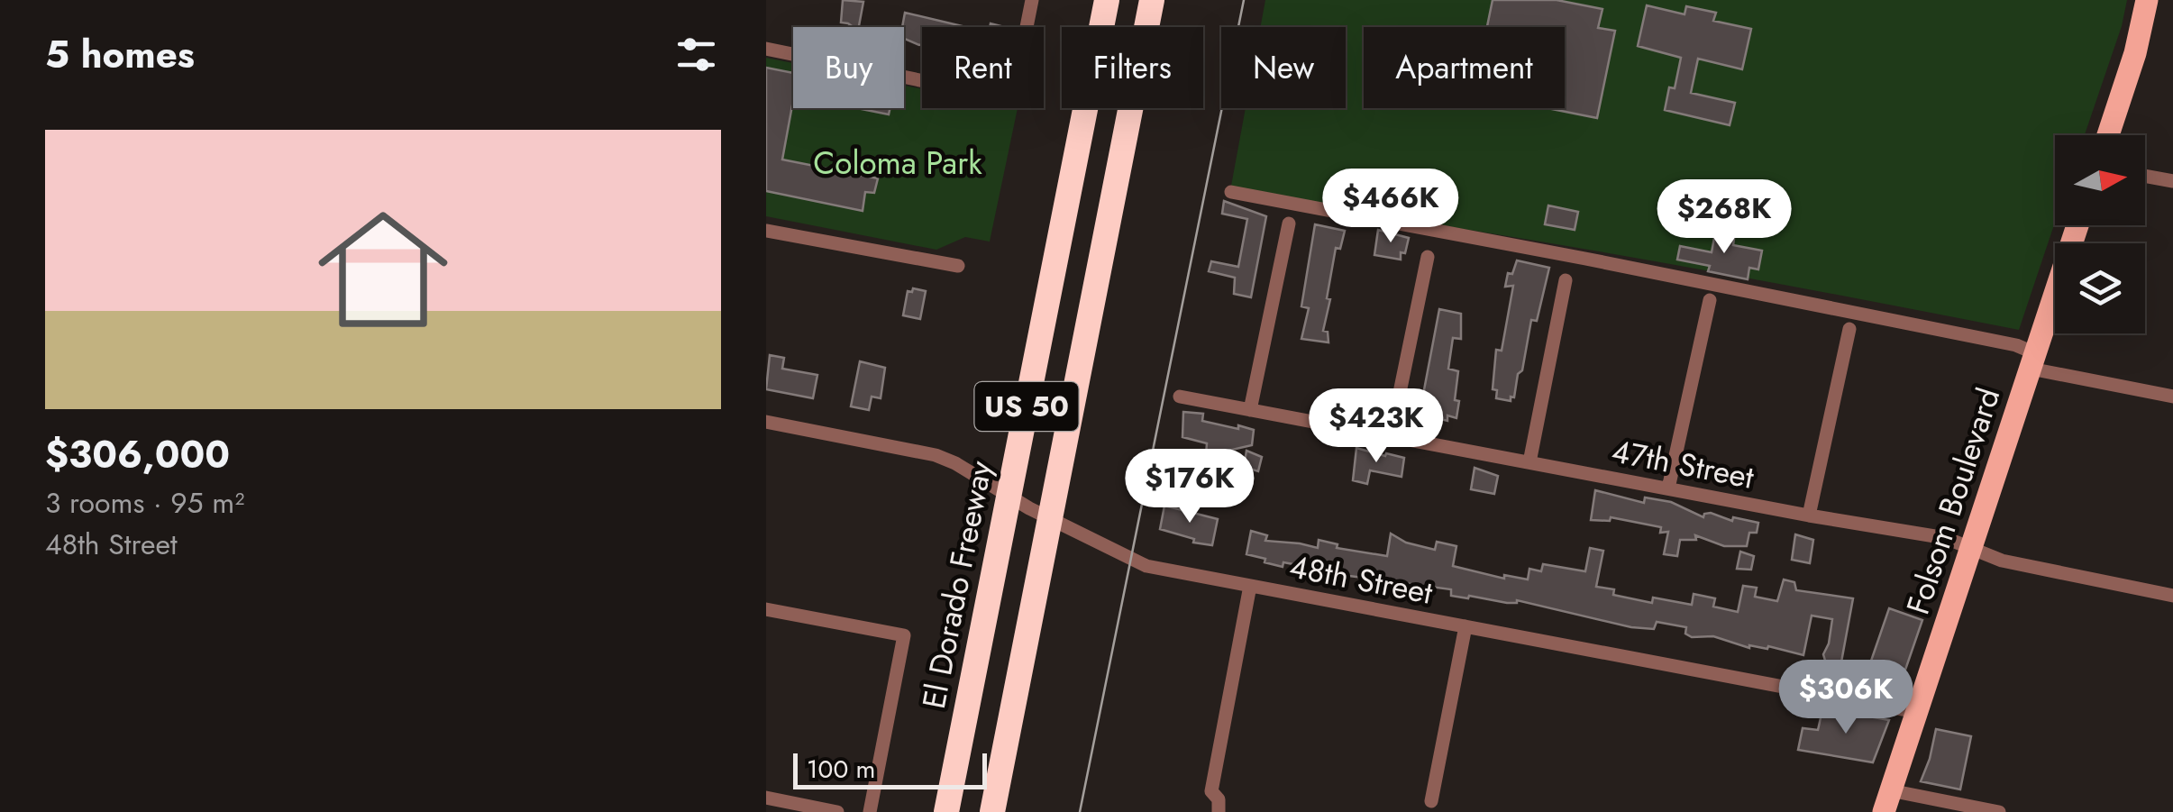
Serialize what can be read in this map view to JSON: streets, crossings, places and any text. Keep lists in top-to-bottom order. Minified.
{"streets":{"highway":["US 50","El Dorado Freeway"],"main road":["Folsom Boulevard"],"street":["47th Street","48th Street"]},"crossings":[["47th Street","Folsom Boulevard"],["Folsom Boulevard","48th Street"]],"parks":["Coloma Park"],"scale_bar":"100 m","north":"right","page":{"heading":"5 homes","chip":["Buy","Rent","Filters","New","Apartment"],"list":[{"name":"$306,000","note":"3 rooms · 95 m² · 48th Street"}],"price":["$466K","$268K","$423K","$176K","$306K"],"scale":"100 m"}}
